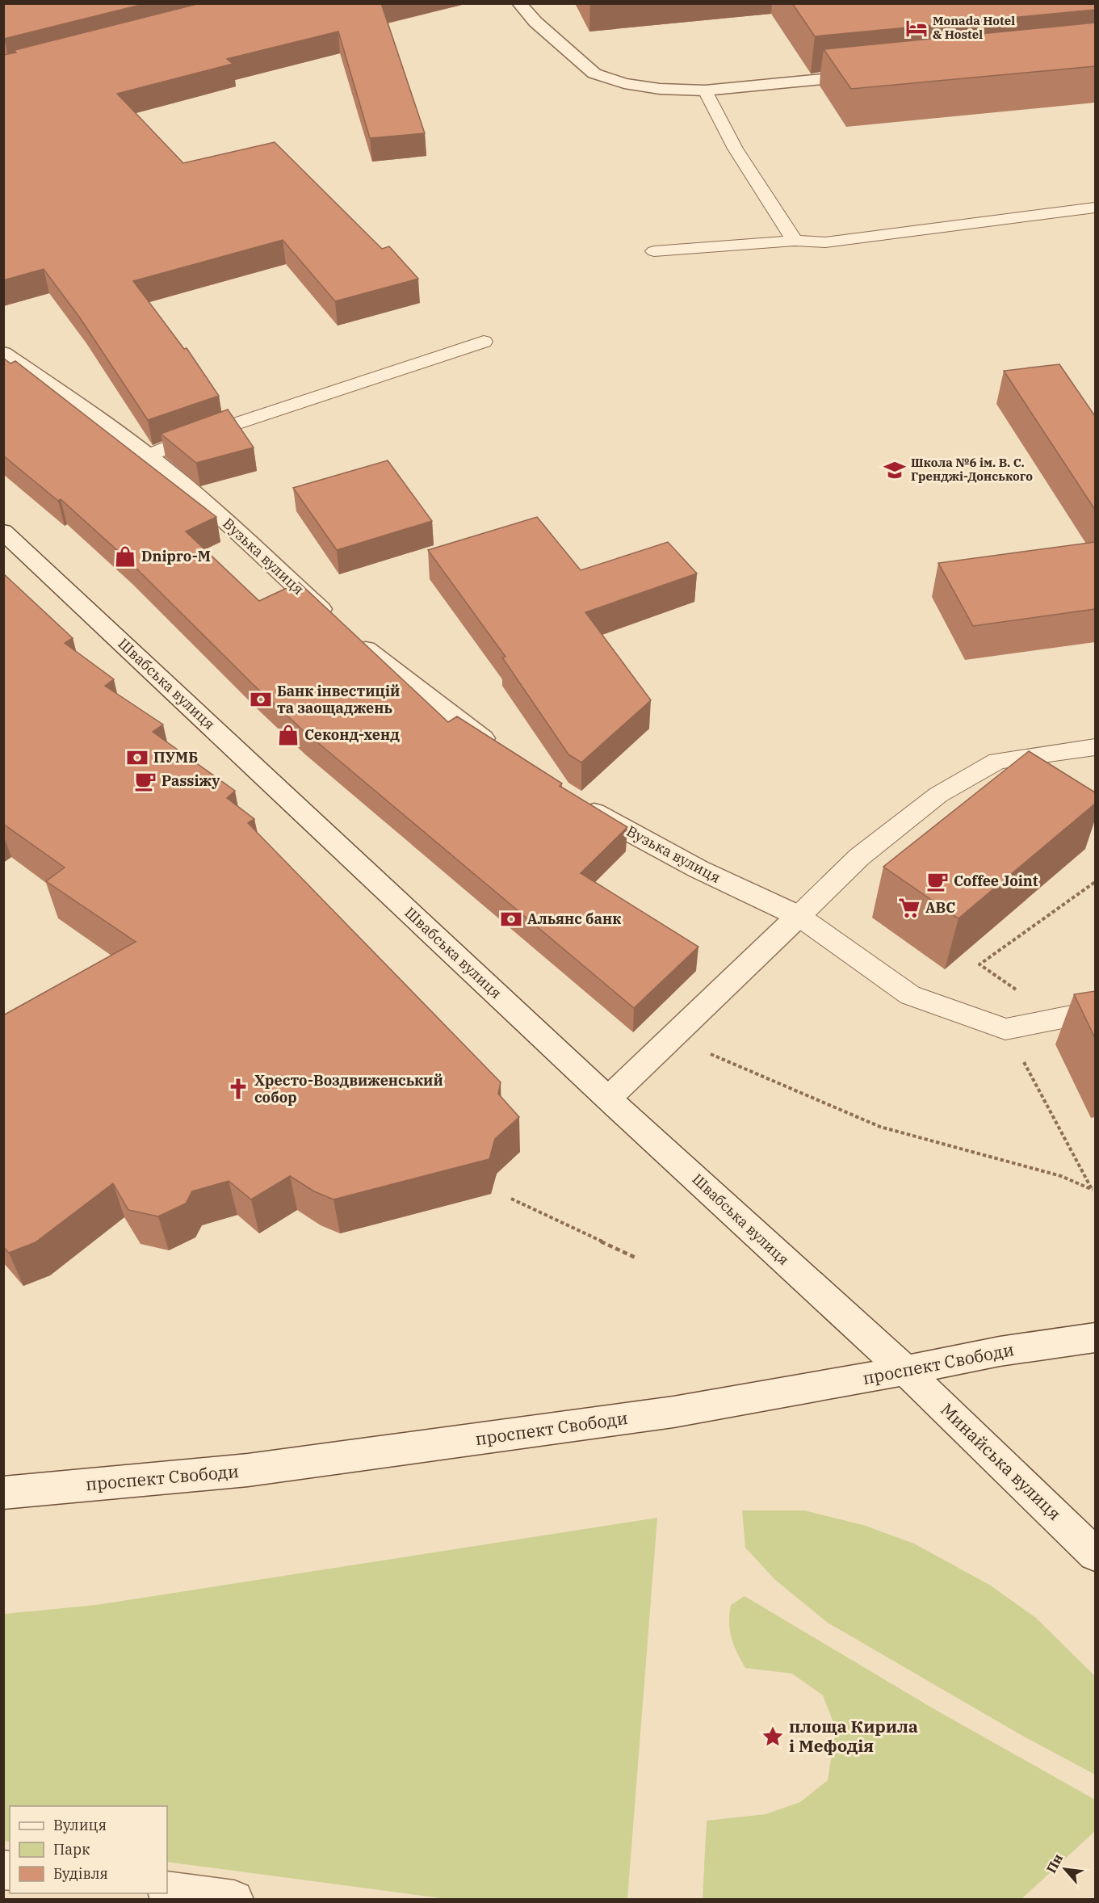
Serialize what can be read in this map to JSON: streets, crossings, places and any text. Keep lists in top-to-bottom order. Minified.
{"streets":{"street":["Вузька вулиця","Швабська вулиця","проспект Свободи","Минайська вулиця"]},"crossings":[["Швабська вулиця","проспект Свободи"],["Швабська вулиця","Минайська вулиця"],["проспект Свободи","Минайська вулиця"]],"places":{"hotel":["Monada Hotel & Hostel"],"school or university":["Школа №6 ім. В. С. Гренджі-Донського"],"shop":["Dnipro-M","Секонд-хенд"],"bank":["Банк інвестицій та заощаджень","ПУМБ","Альянс банк"],"cafe":["Passіжу","Coffee Joint"],"supermarket":["ABC"],"church":["Хресто-Воздвиженський собор"],"place":["площа Кирила і Мефодія"]},"legend":["Вулиця","Парк","Будівля"],"north":"top left"}
